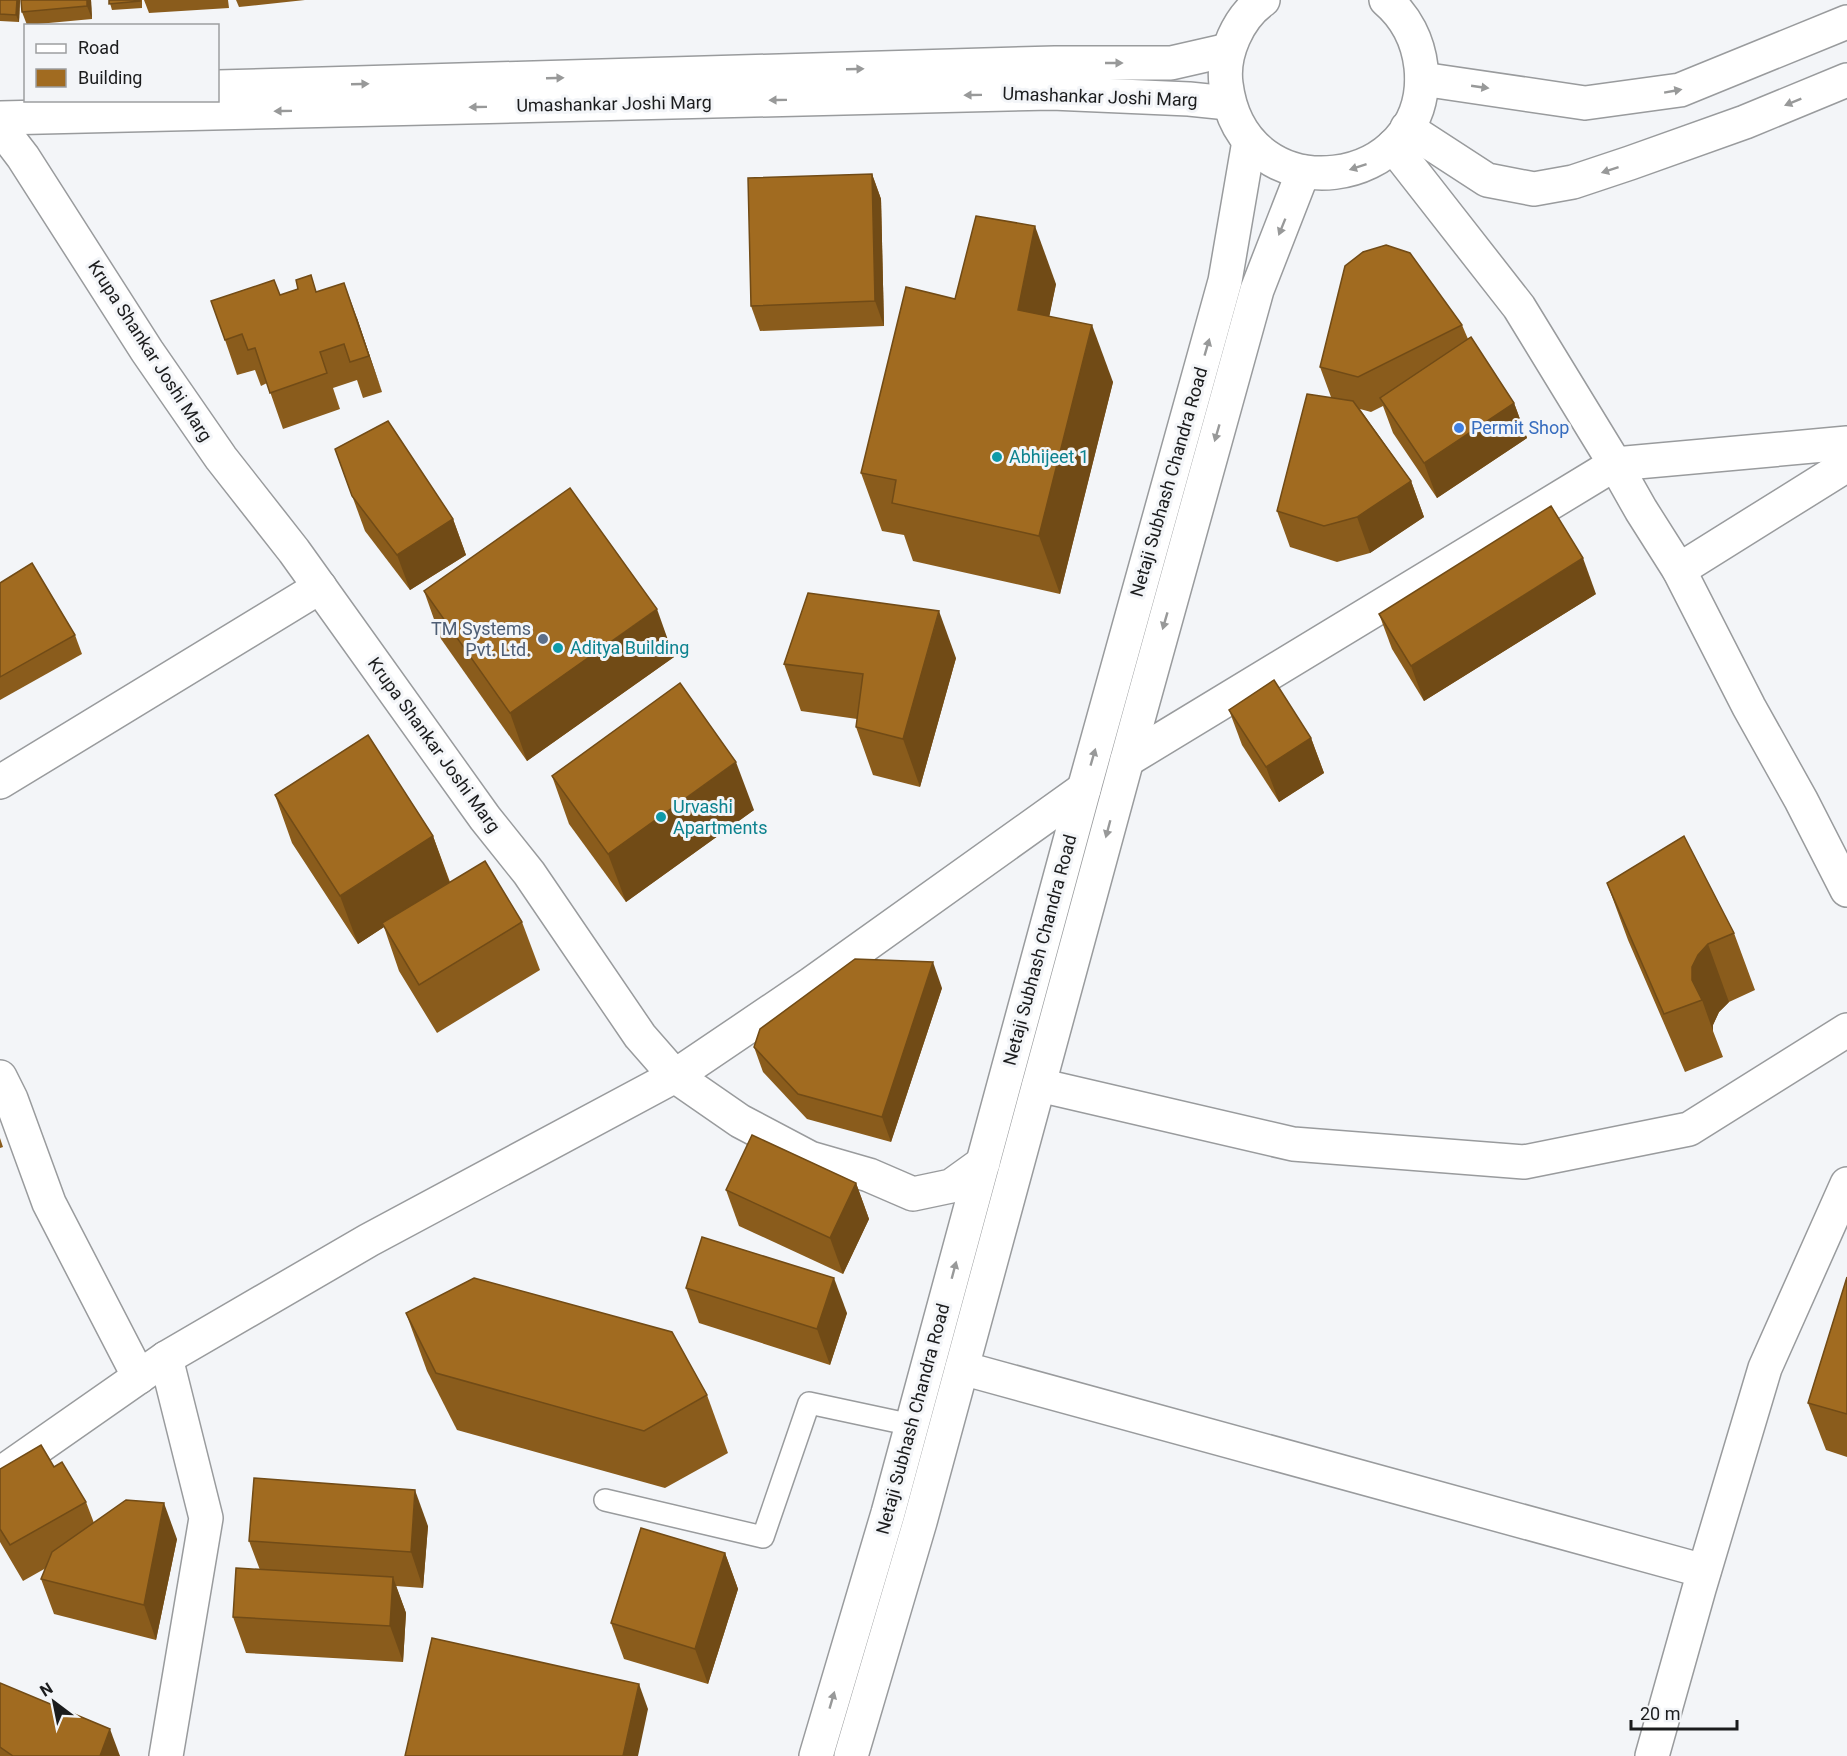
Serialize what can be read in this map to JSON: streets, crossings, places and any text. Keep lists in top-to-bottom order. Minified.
{"streets":{"street":["Umashankar Joshi Marg","Krupa Shankar Joshi Marg","Netaji Subhash Chandra Road"]},"crossings":[["Krupa Shankar Joshi Marg","Netaji Subhash Chandra Road"]],"places":["Permit Shop","Abhijeet 1","TM Systems Pvt. Ltd.","Aditya Building","Urvashi Apartments"],"legend":["Road","Building"],"scale_bar":"20 m","north":"top left"}
